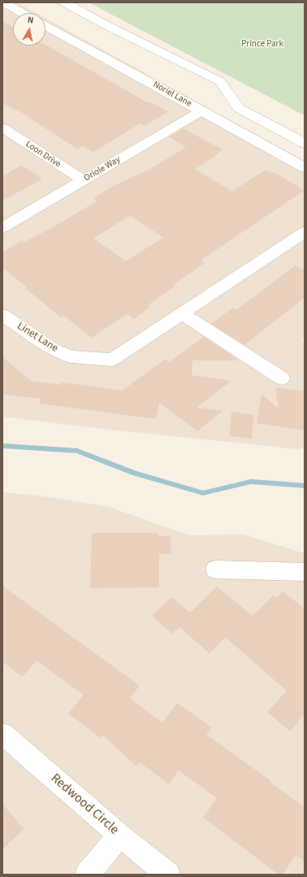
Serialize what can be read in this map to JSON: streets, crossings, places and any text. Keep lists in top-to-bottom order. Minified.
{"streets":{"street":["Noriel Lane","Loon Drive","Oriole Way","Linet Lane","Redwood Circle"]},"crossings":[["Noriel Lane","Oriole Way"],["Loon Drive","Oriole Way"]],"parks":["Prince Park"],"north":"top"}
